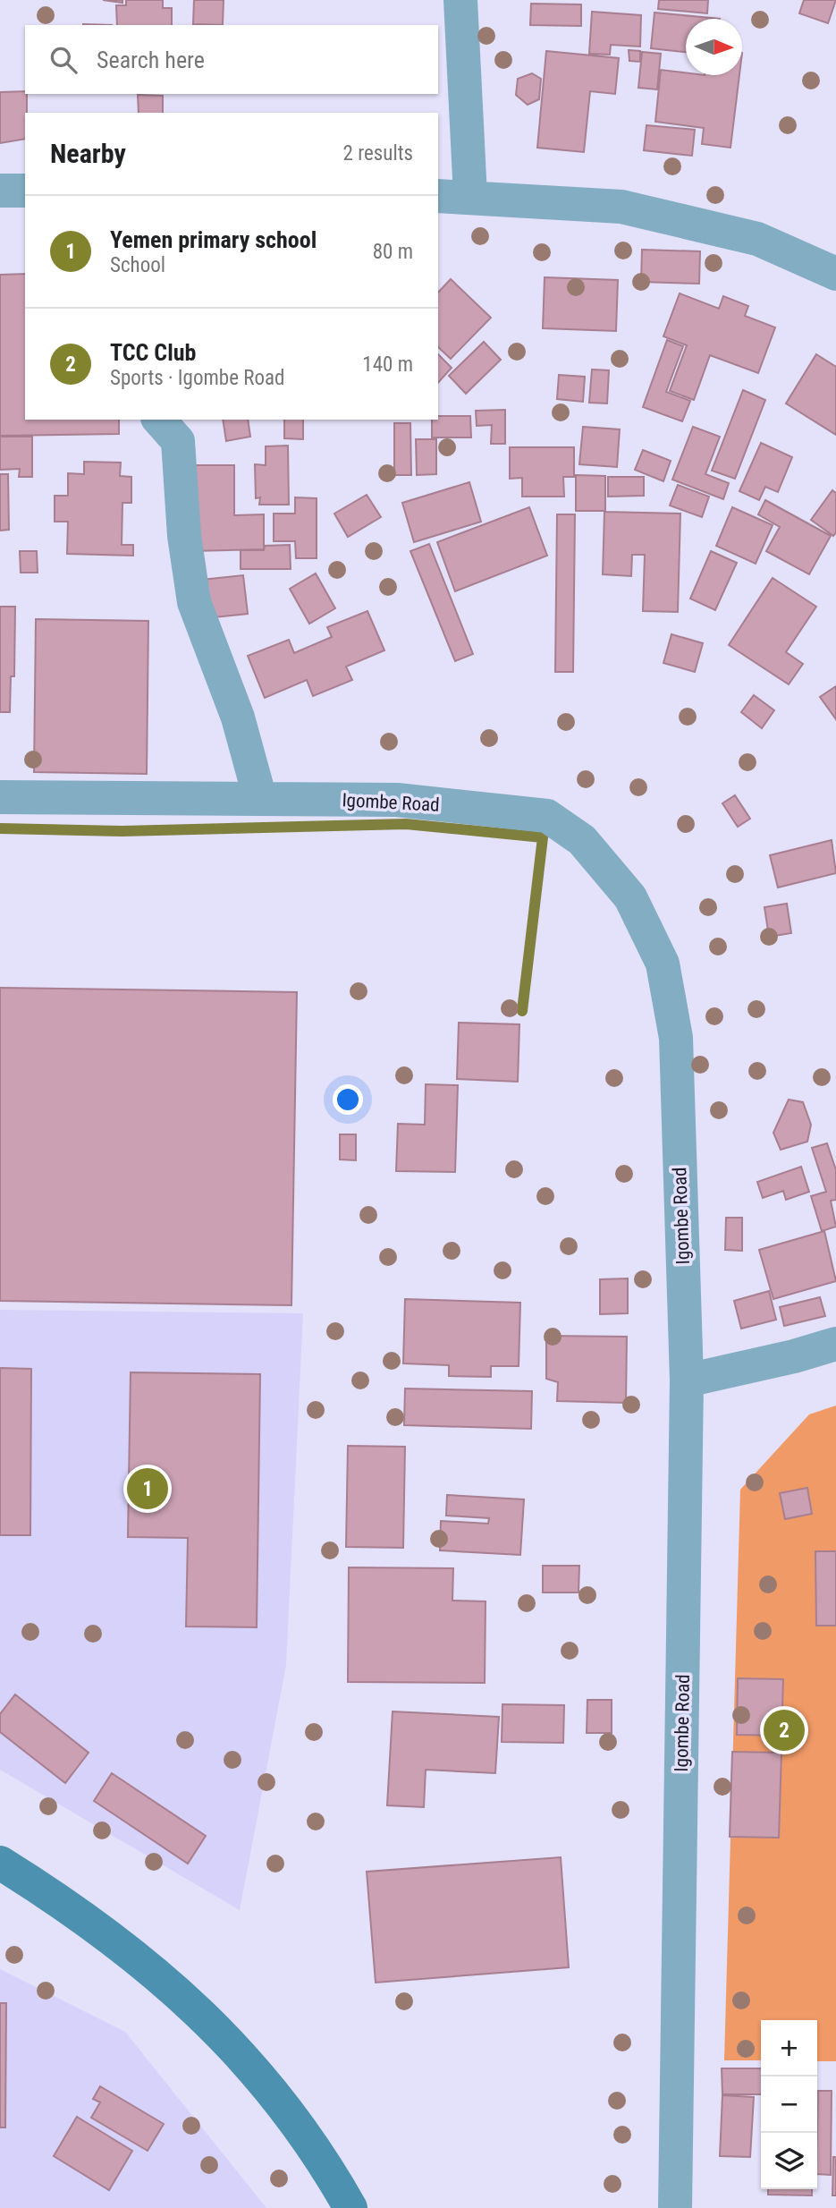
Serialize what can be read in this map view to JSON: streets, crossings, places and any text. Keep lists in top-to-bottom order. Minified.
{"streets":{"street":["Igombe Road"]},"north":"right","page":{"search":"Search here","heading":["Nearby","2 results"],"list":[{"mark":"1","name":"Yemen primary school","note":"School","value":"80 m"},{"mark":"2","name":"TCC Club","note":"Sports · Igombe Road","value":"140 m"}],"pins":["1","2"],"map_buttons":["+","−"]}}
